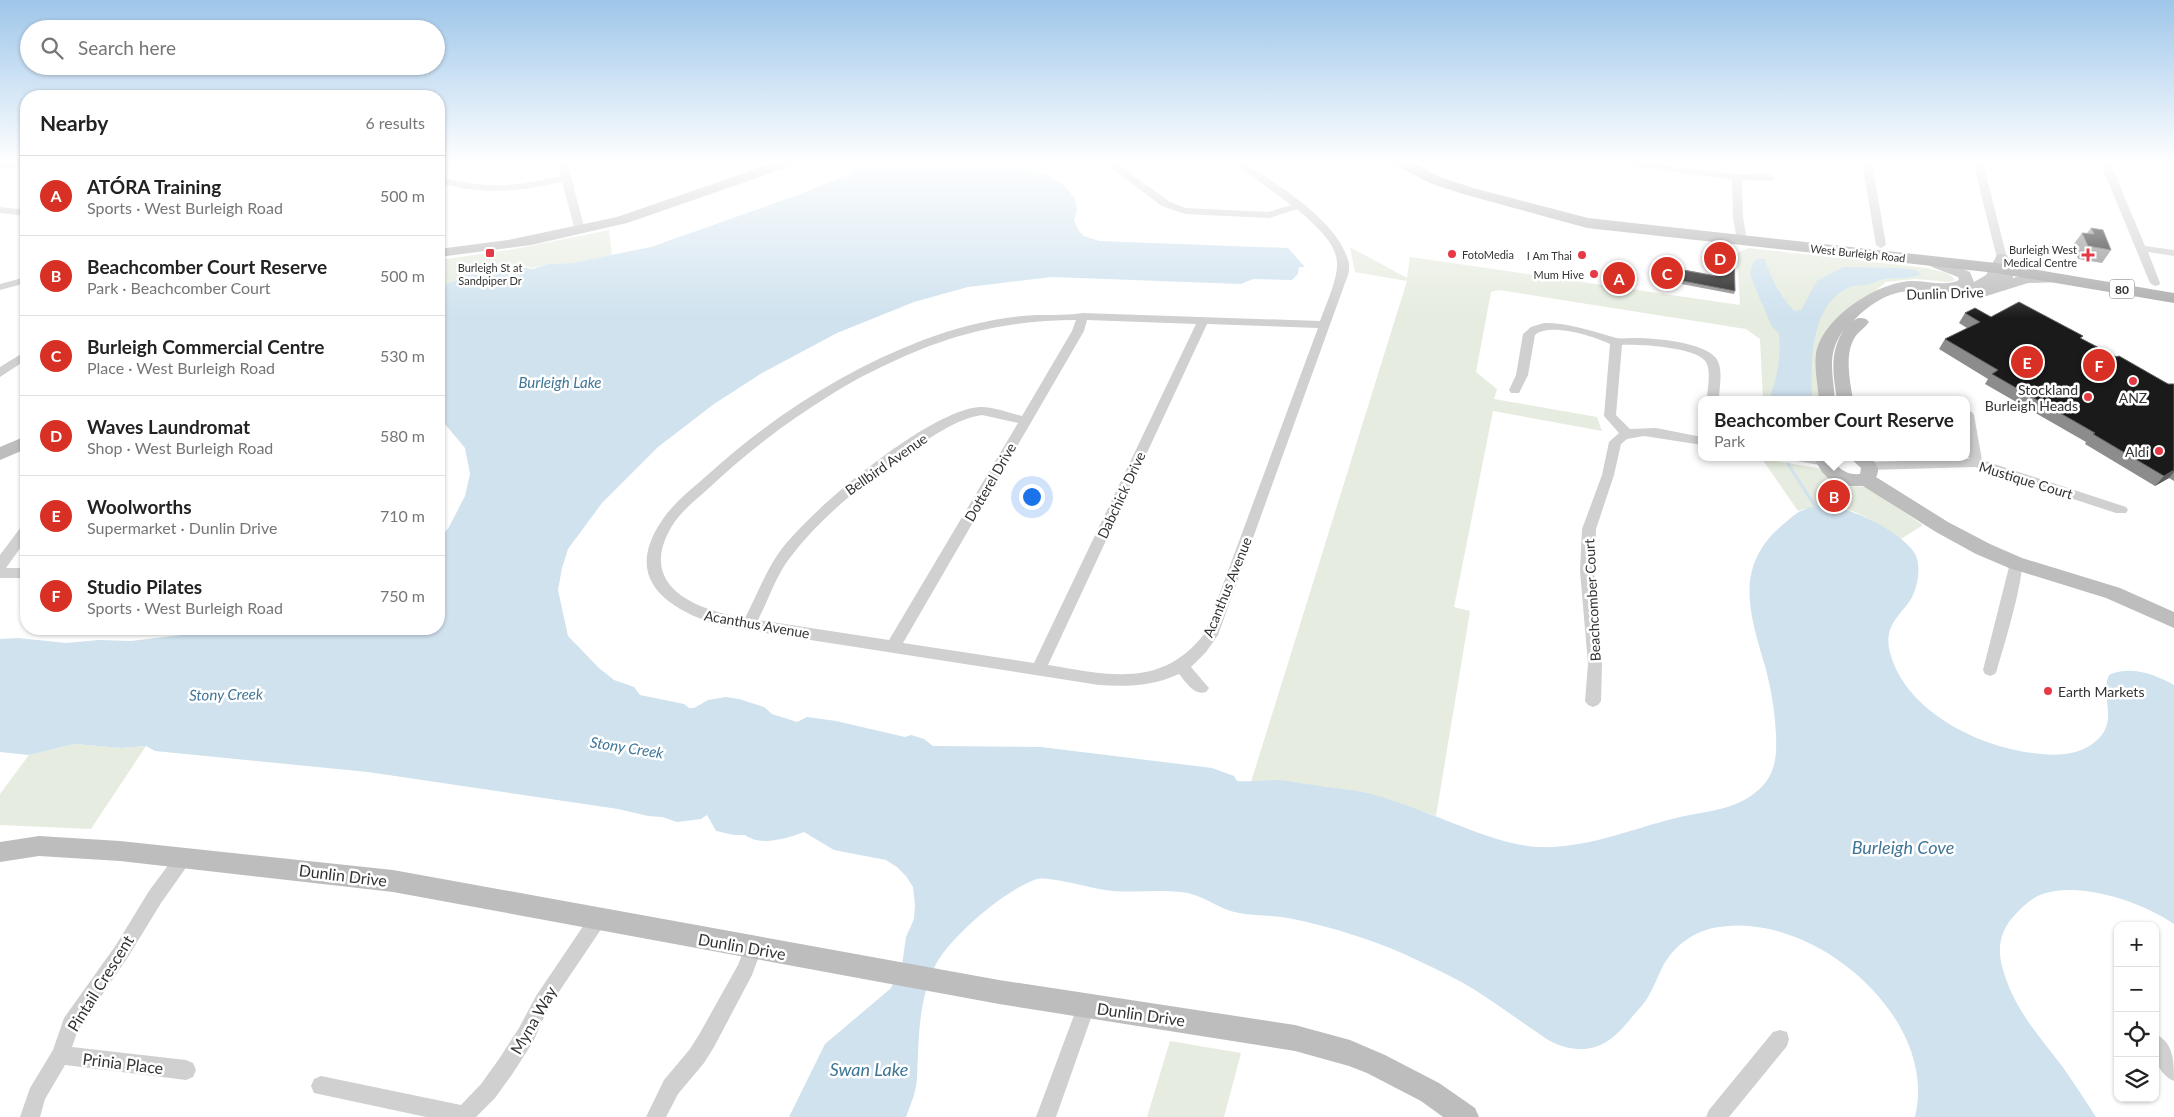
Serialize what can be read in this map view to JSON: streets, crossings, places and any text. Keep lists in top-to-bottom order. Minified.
{"streets":{"main road":["West Burleigh Road","80"],"street":["Dunlin Drive","Bellbird Avenue","Mustique Court","Dotterel Drive","Dabchick Drive","Acanthus Avenue","Beachcomber Court","Pintail Crescent","Myna Way","Prinia Place"]},"crossings":[["West Burleigh Road","Dunlin Drive"],["Dunlin Drive","Pintail Crescent"],["Dunlin Drive","Myna Way"],["Bellbird Avenue","Dotterel Drive"],["Bellbird Avenue","Acanthus Avenue"],["Dotterel Drive","Acanthus Avenue"],["Dabchick Drive","Acanthus Avenue"],["Pintail Crescent","Prinia Place"]],"water":["Burleigh Lake","Stony Creek","Burleigh Cove","Swan Lake"],"places":{"transit":["Burleigh St at Sandpiper Dr"],"other":["FotoMedia","I Am Thai","Mum Hive","ANZ","Stockland Burleigh Heads","Aldi","Earth Markets"],"health":["Burleigh West Medical Centre"]},"page":{"search":"Search here","heading":["Nearby","6 results"],"list":[{"mark":"A","name":"ATÓRA Training","note":"Sports · West Burleigh Road","value":"500 m"},{"mark":"B","name":"Beachcomber Court Reserve","note":"Park · Beachcomber Court","value":"500 m"},{"mark":"C","name":"Burleigh Commercial Centre","note":"Place · West Burleigh Road","value":"530 m"},{"mark":"D","name":"Waves Laundromat","note":"Shop · West Burleigh Road","value":"580 m"},{"mark":"E","name":"Woolworths","note":"Supermarket · Dunlin Drive","value":"710 m"},{"mark":"F","name":"Studio Pilates","note":"Sports · West Burleigh Road","value":"750 m"}],"pins":["D","C","A","E","F","B"],"popup":["Beachcomber Court Reserve","Park"],"map_buttons":["+","−"]}}
